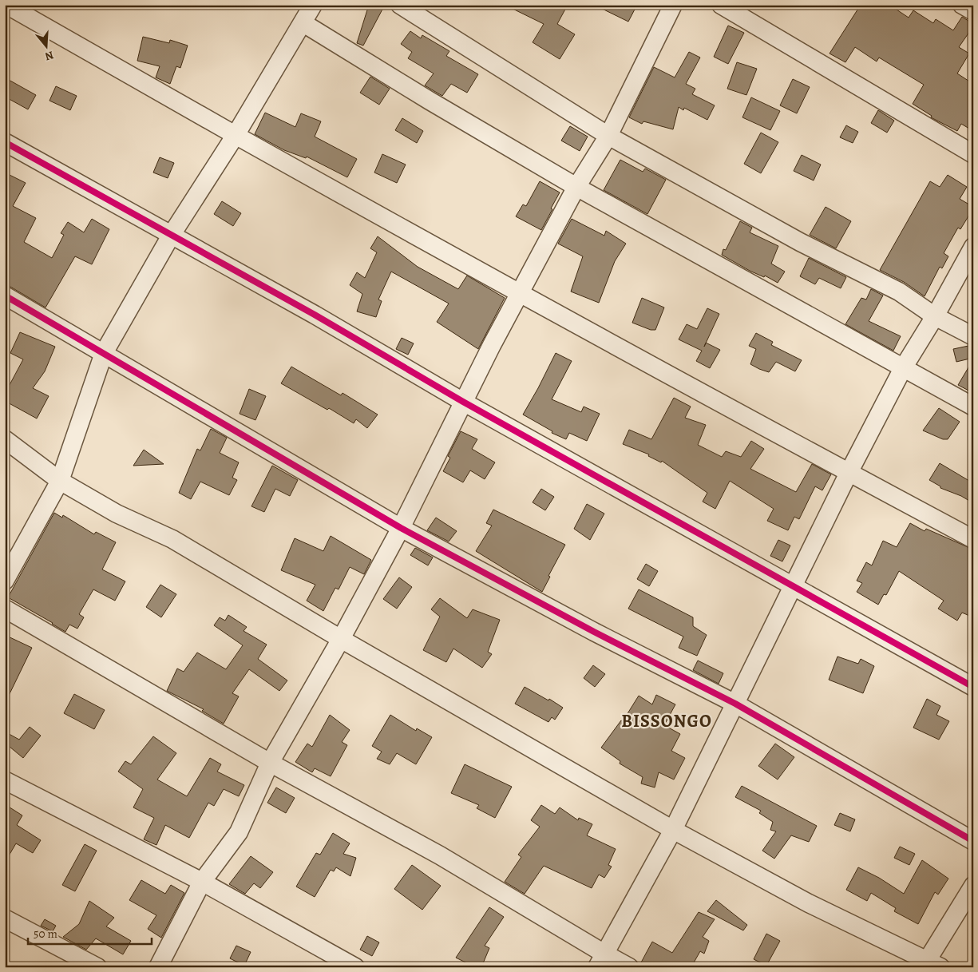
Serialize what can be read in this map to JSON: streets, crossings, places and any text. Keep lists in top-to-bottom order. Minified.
{"districts":["BISSONGO"],"scale_bar":"50 m","north":"bottom"}
